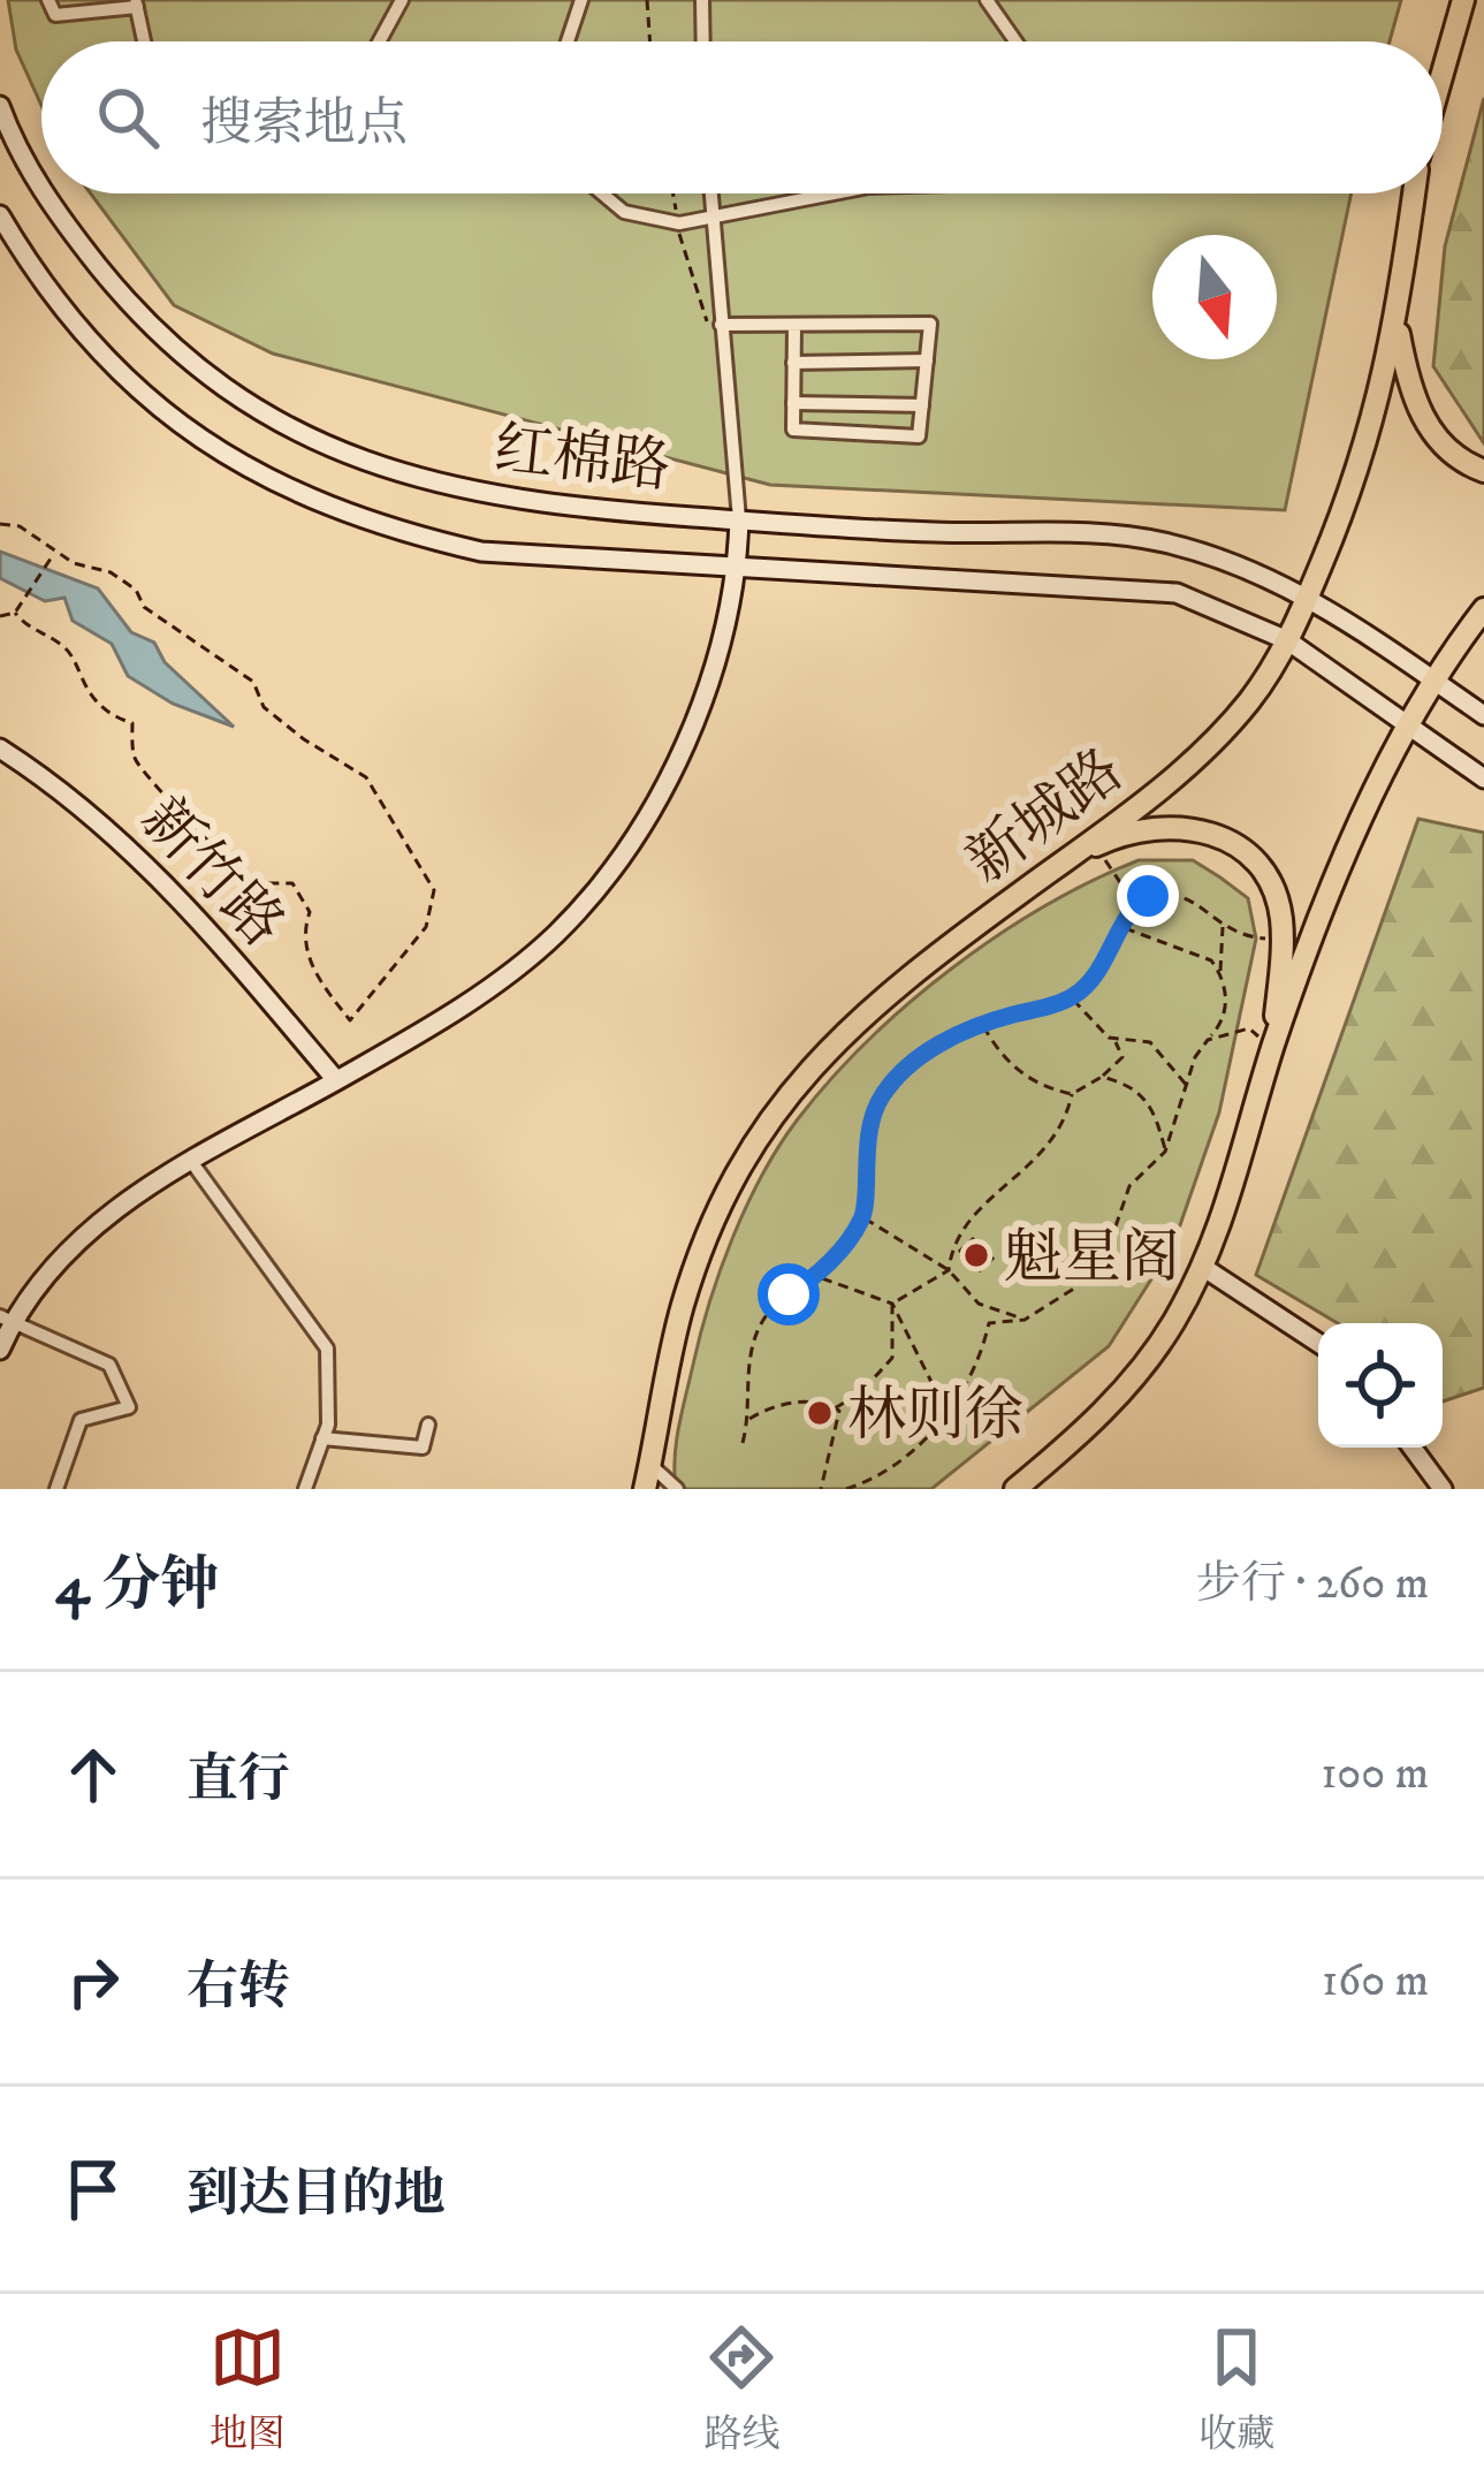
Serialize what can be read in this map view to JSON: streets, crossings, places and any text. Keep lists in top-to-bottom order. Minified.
{"streets":{"main road":["红棉路","新城路","新竹路"]},"crossings":[["红棉路","新城路"]],"places":["魁星阁","林则徐"],"north":"bottom","page":{"search":"搜索地点","heading":["4 分钟","步行 · 260 m"],"list":[["直行","100 m"],["右转","160 m"],"到达目的地"],"nav":["地图","路线","收藏"]}}
